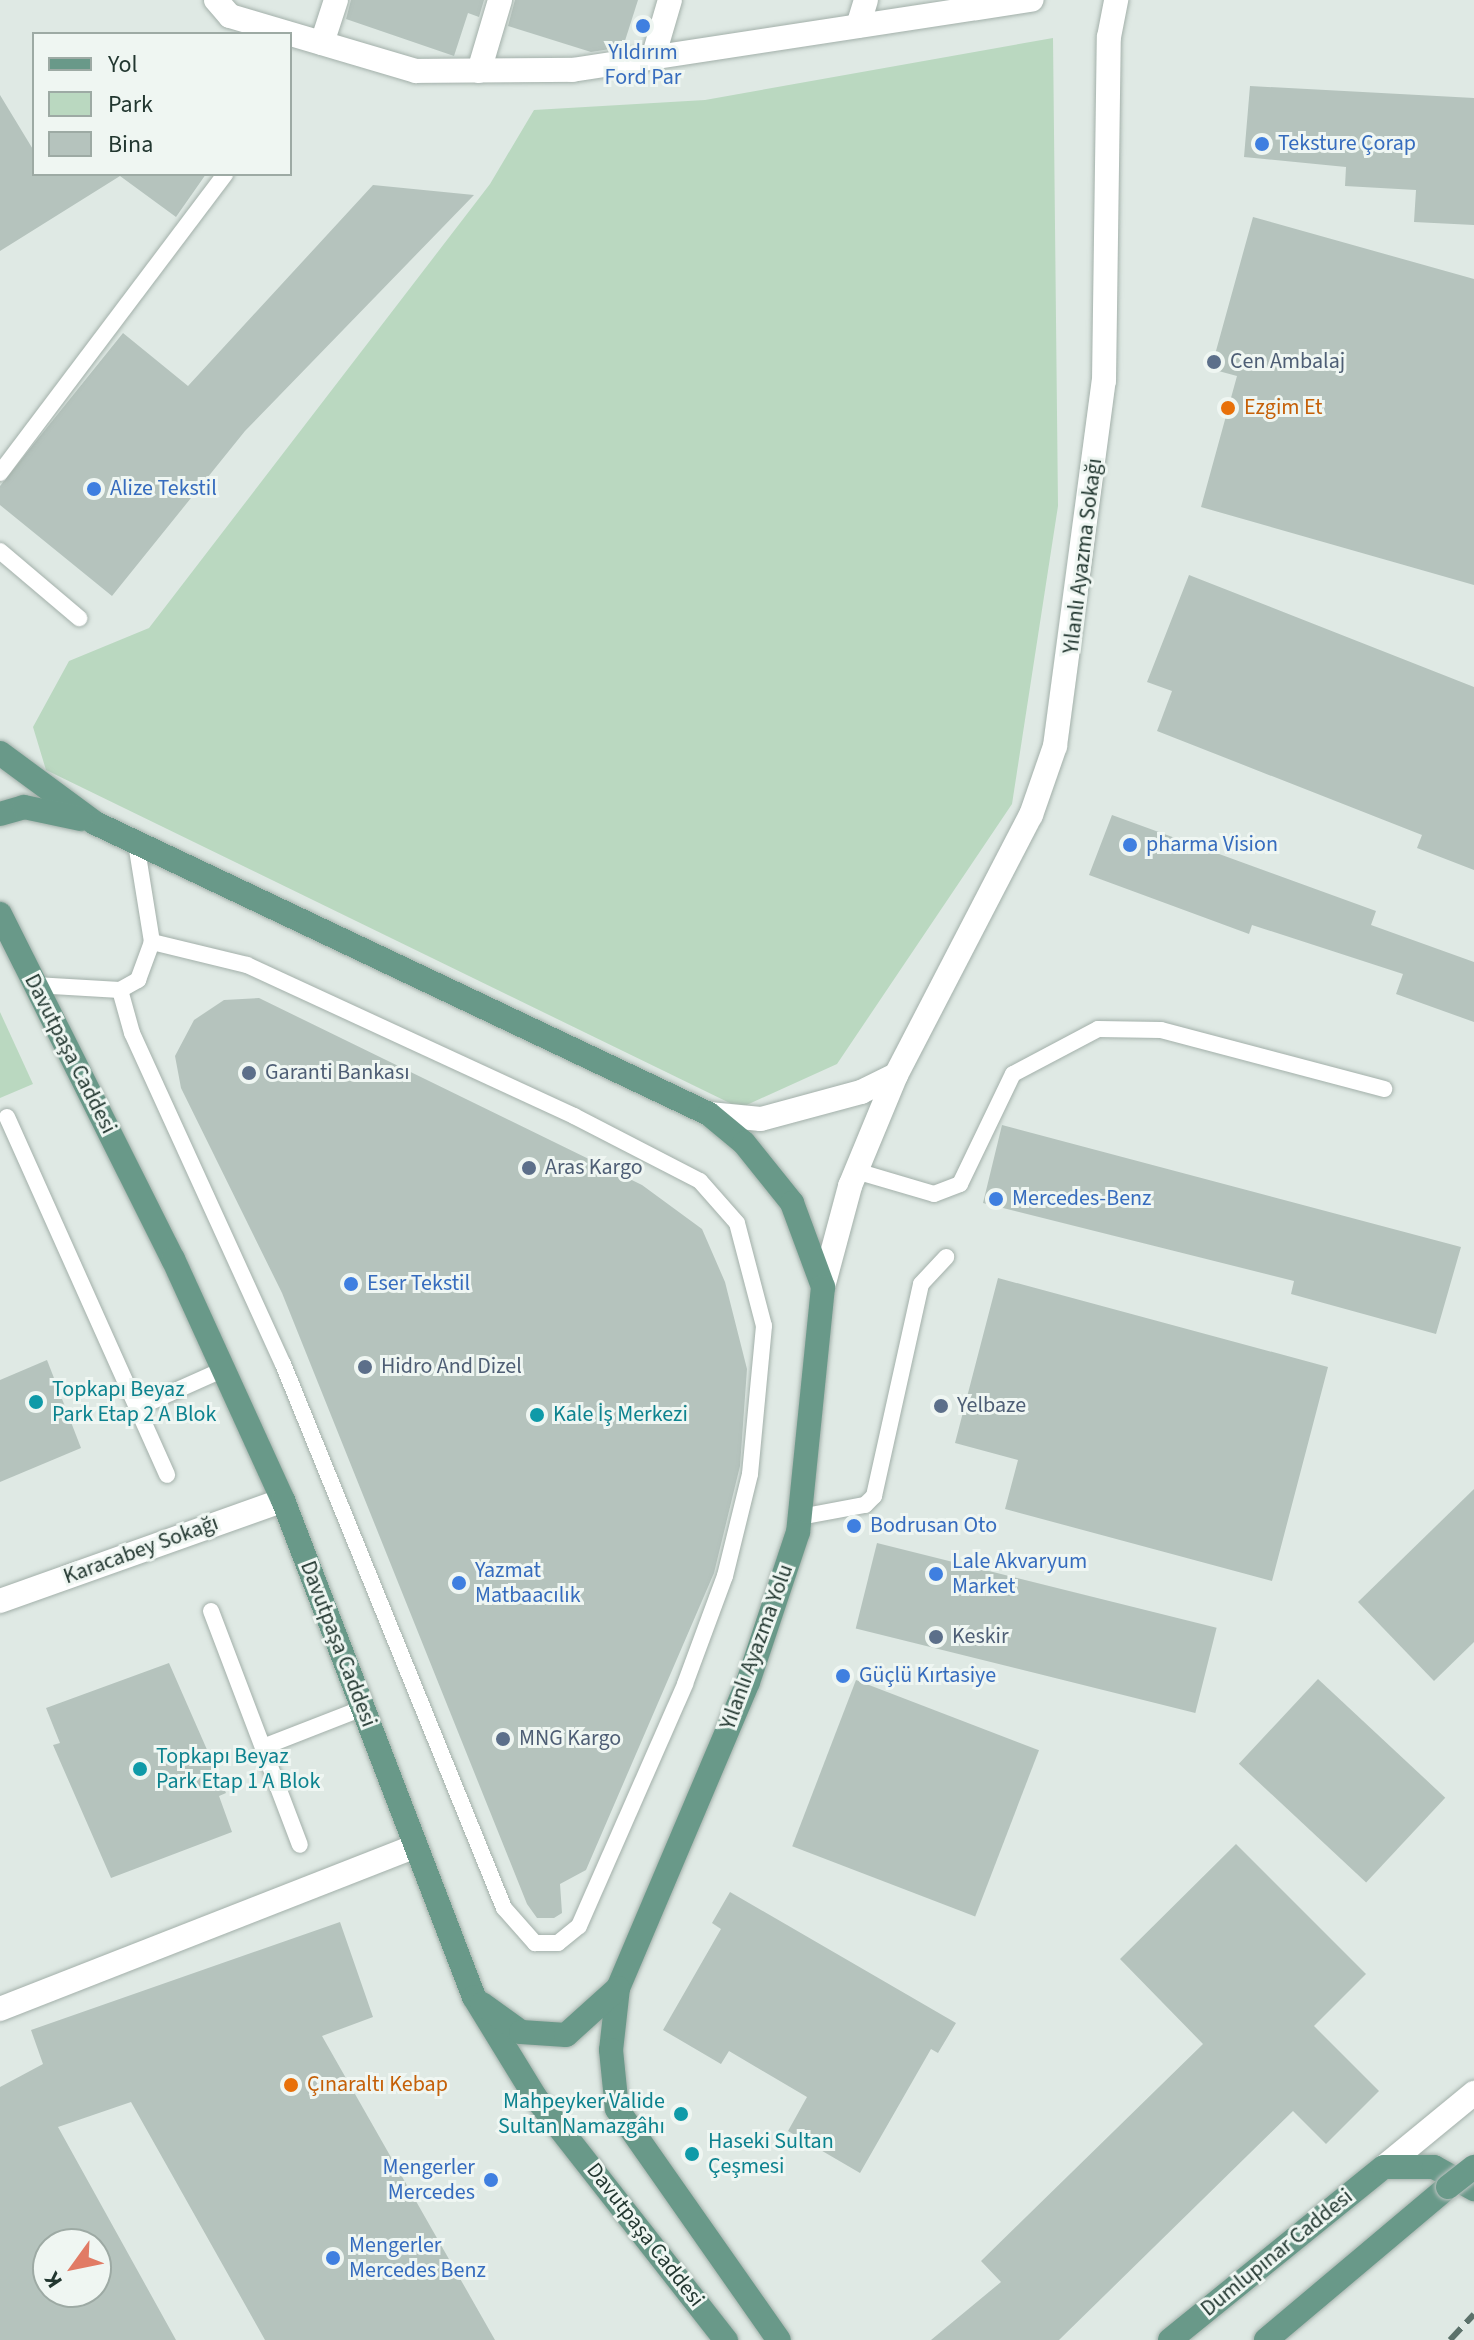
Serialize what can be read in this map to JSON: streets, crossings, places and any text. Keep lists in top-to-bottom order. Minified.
{"streets":{"main road":["Davutpaşa Caddesi","Yılanlı Ayazma Yolu","Dumlupınar Caddesi"],"street":["Yılanlı Ayazma Sokağı","Karacabey Sokağı"]},"crossings":[["Yılanlı Ayazma Sokağı","Yılanlı Ayazma Yolu"],["Davutpaşa Caddesi","Karacabey Sokağı"],["Davutpaşa Caddesi","Yılanlı Ayazma Yolu"]],"places":["Yıldırım Ford Par","Teksture Çorap","Cen Ambalaj","Ezgim Et","Alize Tekstil","pharma Vision","Garanti Bankası","Aras Kargo","Mercedes-Benz","Eser Tekstil","Hidro And Dizel","Topkapı Beyaz Park Etap 2 A Blok","Yelbaze","Kale İş Merkezi","Bodrusan Oto","Lale Akvaryum Market","Yazmat Matbaacılık","Keskir","Güçlü Kırtasiye","MNG Kargo","Topkapı Beyaz Park Etap 1 A Blok","Çınaraltı Kebap","Mahpeyker Valide Sultan Namazgâhı","Haseki Sultan Çeşmesi","Mengerler Mercedes","Mengerler Mercedes Benz"],"legend":["Yol","Park","Bina"],"north":"bottom left"}
